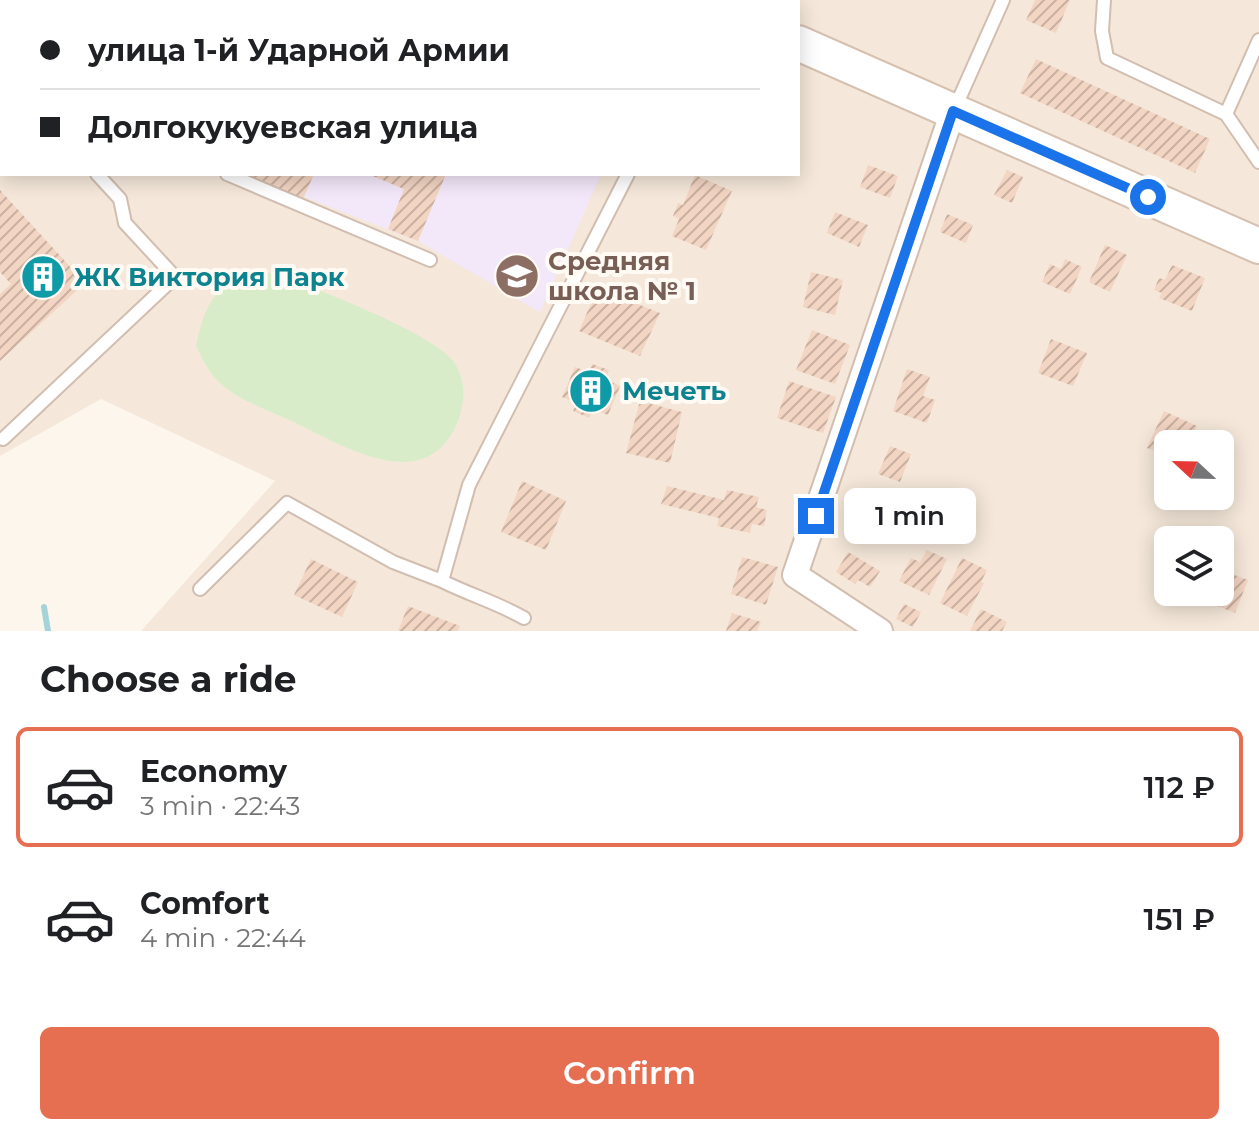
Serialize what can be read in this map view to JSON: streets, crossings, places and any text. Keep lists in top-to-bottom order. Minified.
{"places":{"school or university":["Средняя школа № 1"],"building":["ЖК Виктория Парк","Мечеть"]},"north":"left","page":{"banner":["улица 1-й Ударной Армии","Долгокукуевская улица"],"bubble":"1 min","heading":"Choose a ride","list":[{"name":"Economy","note":"3 min · 22:43","value":"112 ₽"},{"name":"Comfort","note":"4 min · 22:44","value":"151 ₽"}],"buttons":"Confirm"}}
